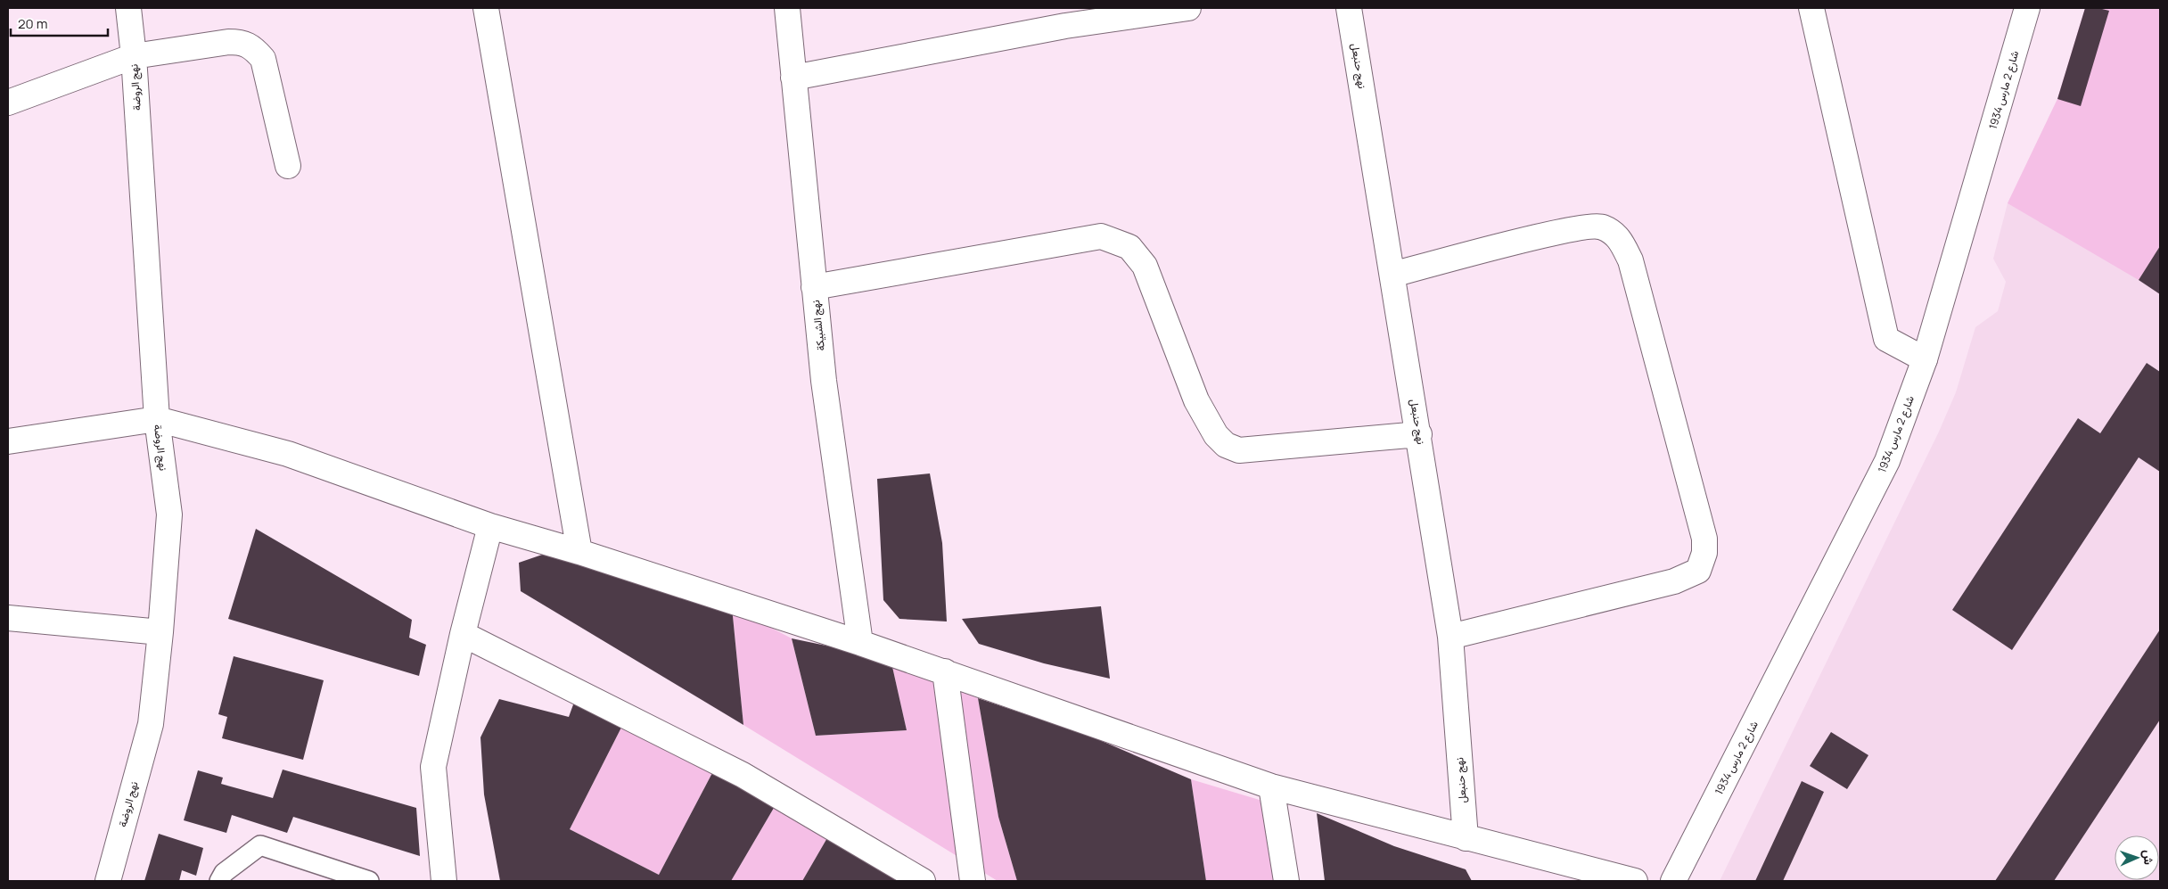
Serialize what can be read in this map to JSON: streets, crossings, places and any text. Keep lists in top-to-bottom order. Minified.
{"streets":{"street":["نهج حنبعل","نهج الروضة","شارع 2 مارس 1934","نهج الشبيكة"]},"scale_bar":"20 m","north":"right"}
